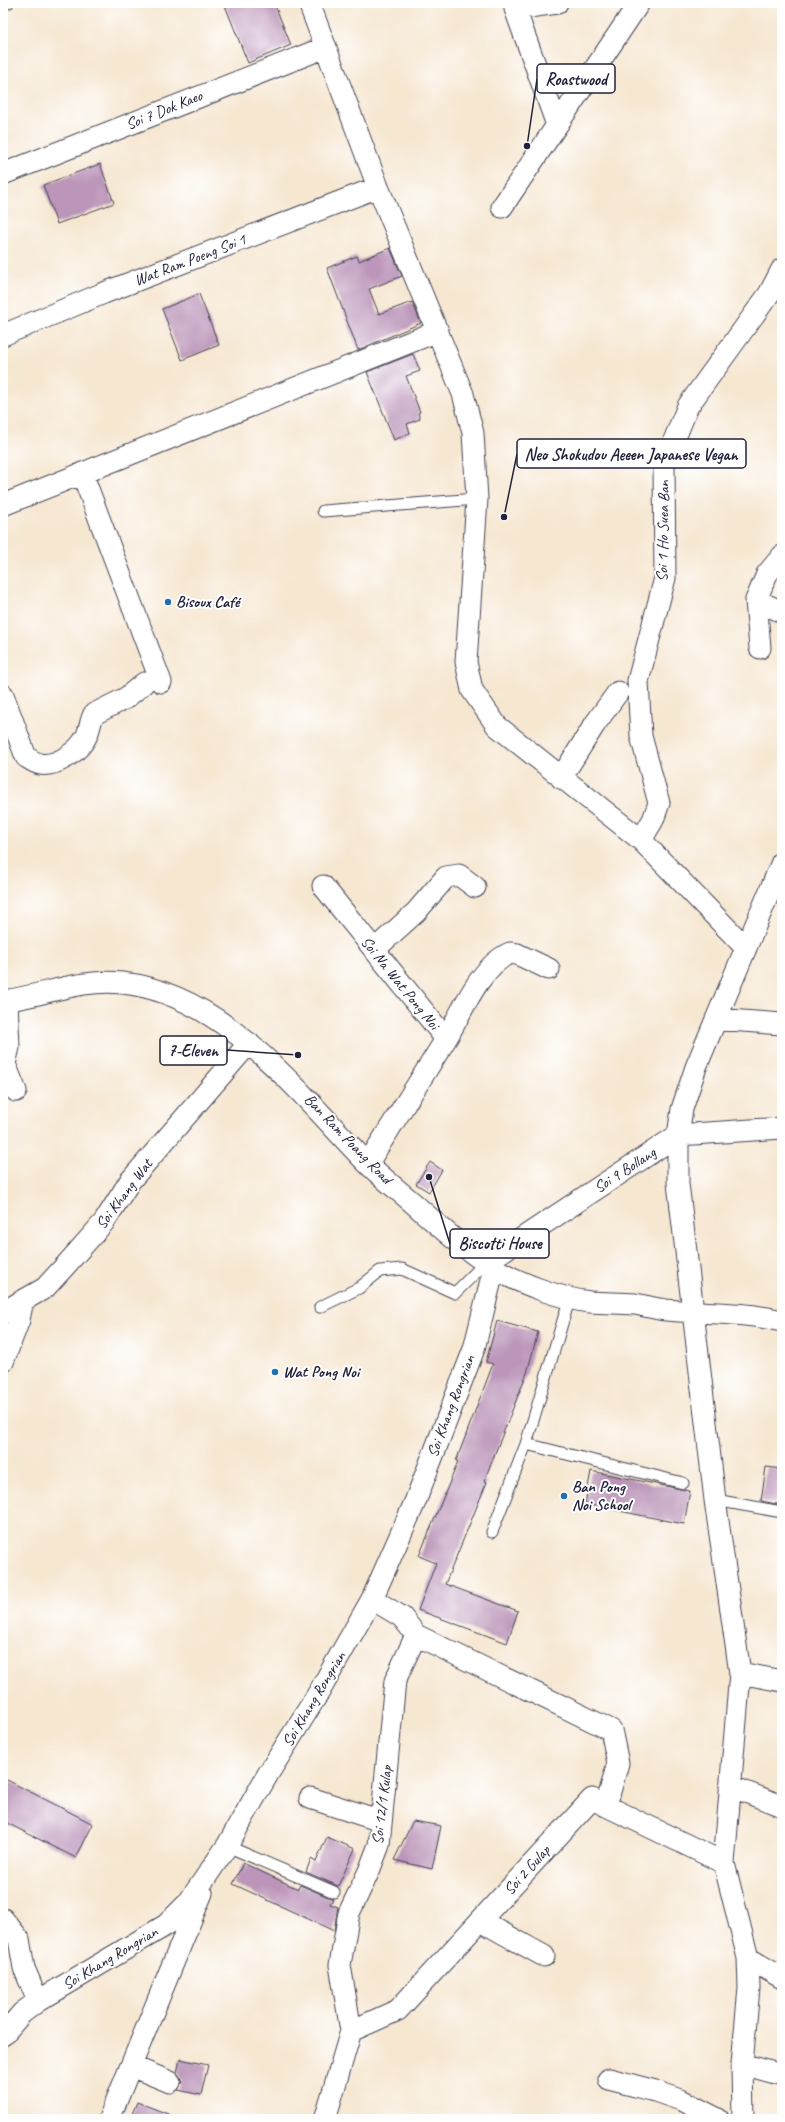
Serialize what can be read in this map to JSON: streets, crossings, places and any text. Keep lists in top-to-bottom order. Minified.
{"streets":{"street":["Soi 7 Dok Kaeo","Wat Ram Poeng Soi 1","Soi 1 Ho Suea Ban","Soi Na Wat Pong Noi","Ban Ram Poang Road","Soi 9 Bollang","Soi Khang Wat","Soi Khang Rongrian","Soi 12/1 Kulap","Soi 2 Gulap"]},"crossings":[["Soi Na Wat Pong Noi","Ban Ram Poang Road"],["Ban Ram Poang Road","Soi 9 Bollang"],["Ban Ram Poang Road","Soi Khang Wat"],["Ban Ram Poang Road","Soi Khang Rongrian"],["Soi 9 Bollang","Soi Khang Rongrian"],["Soi 12/1 Kulap","Soi 2 Gulap"]],"places":["Roastwood","Neo Shokudou Aeeen Japanese Vegan","Bisoux Café","7-Eleven","Biscotti House","Wat Pong Noi","Ban Pong Noi School"]}
